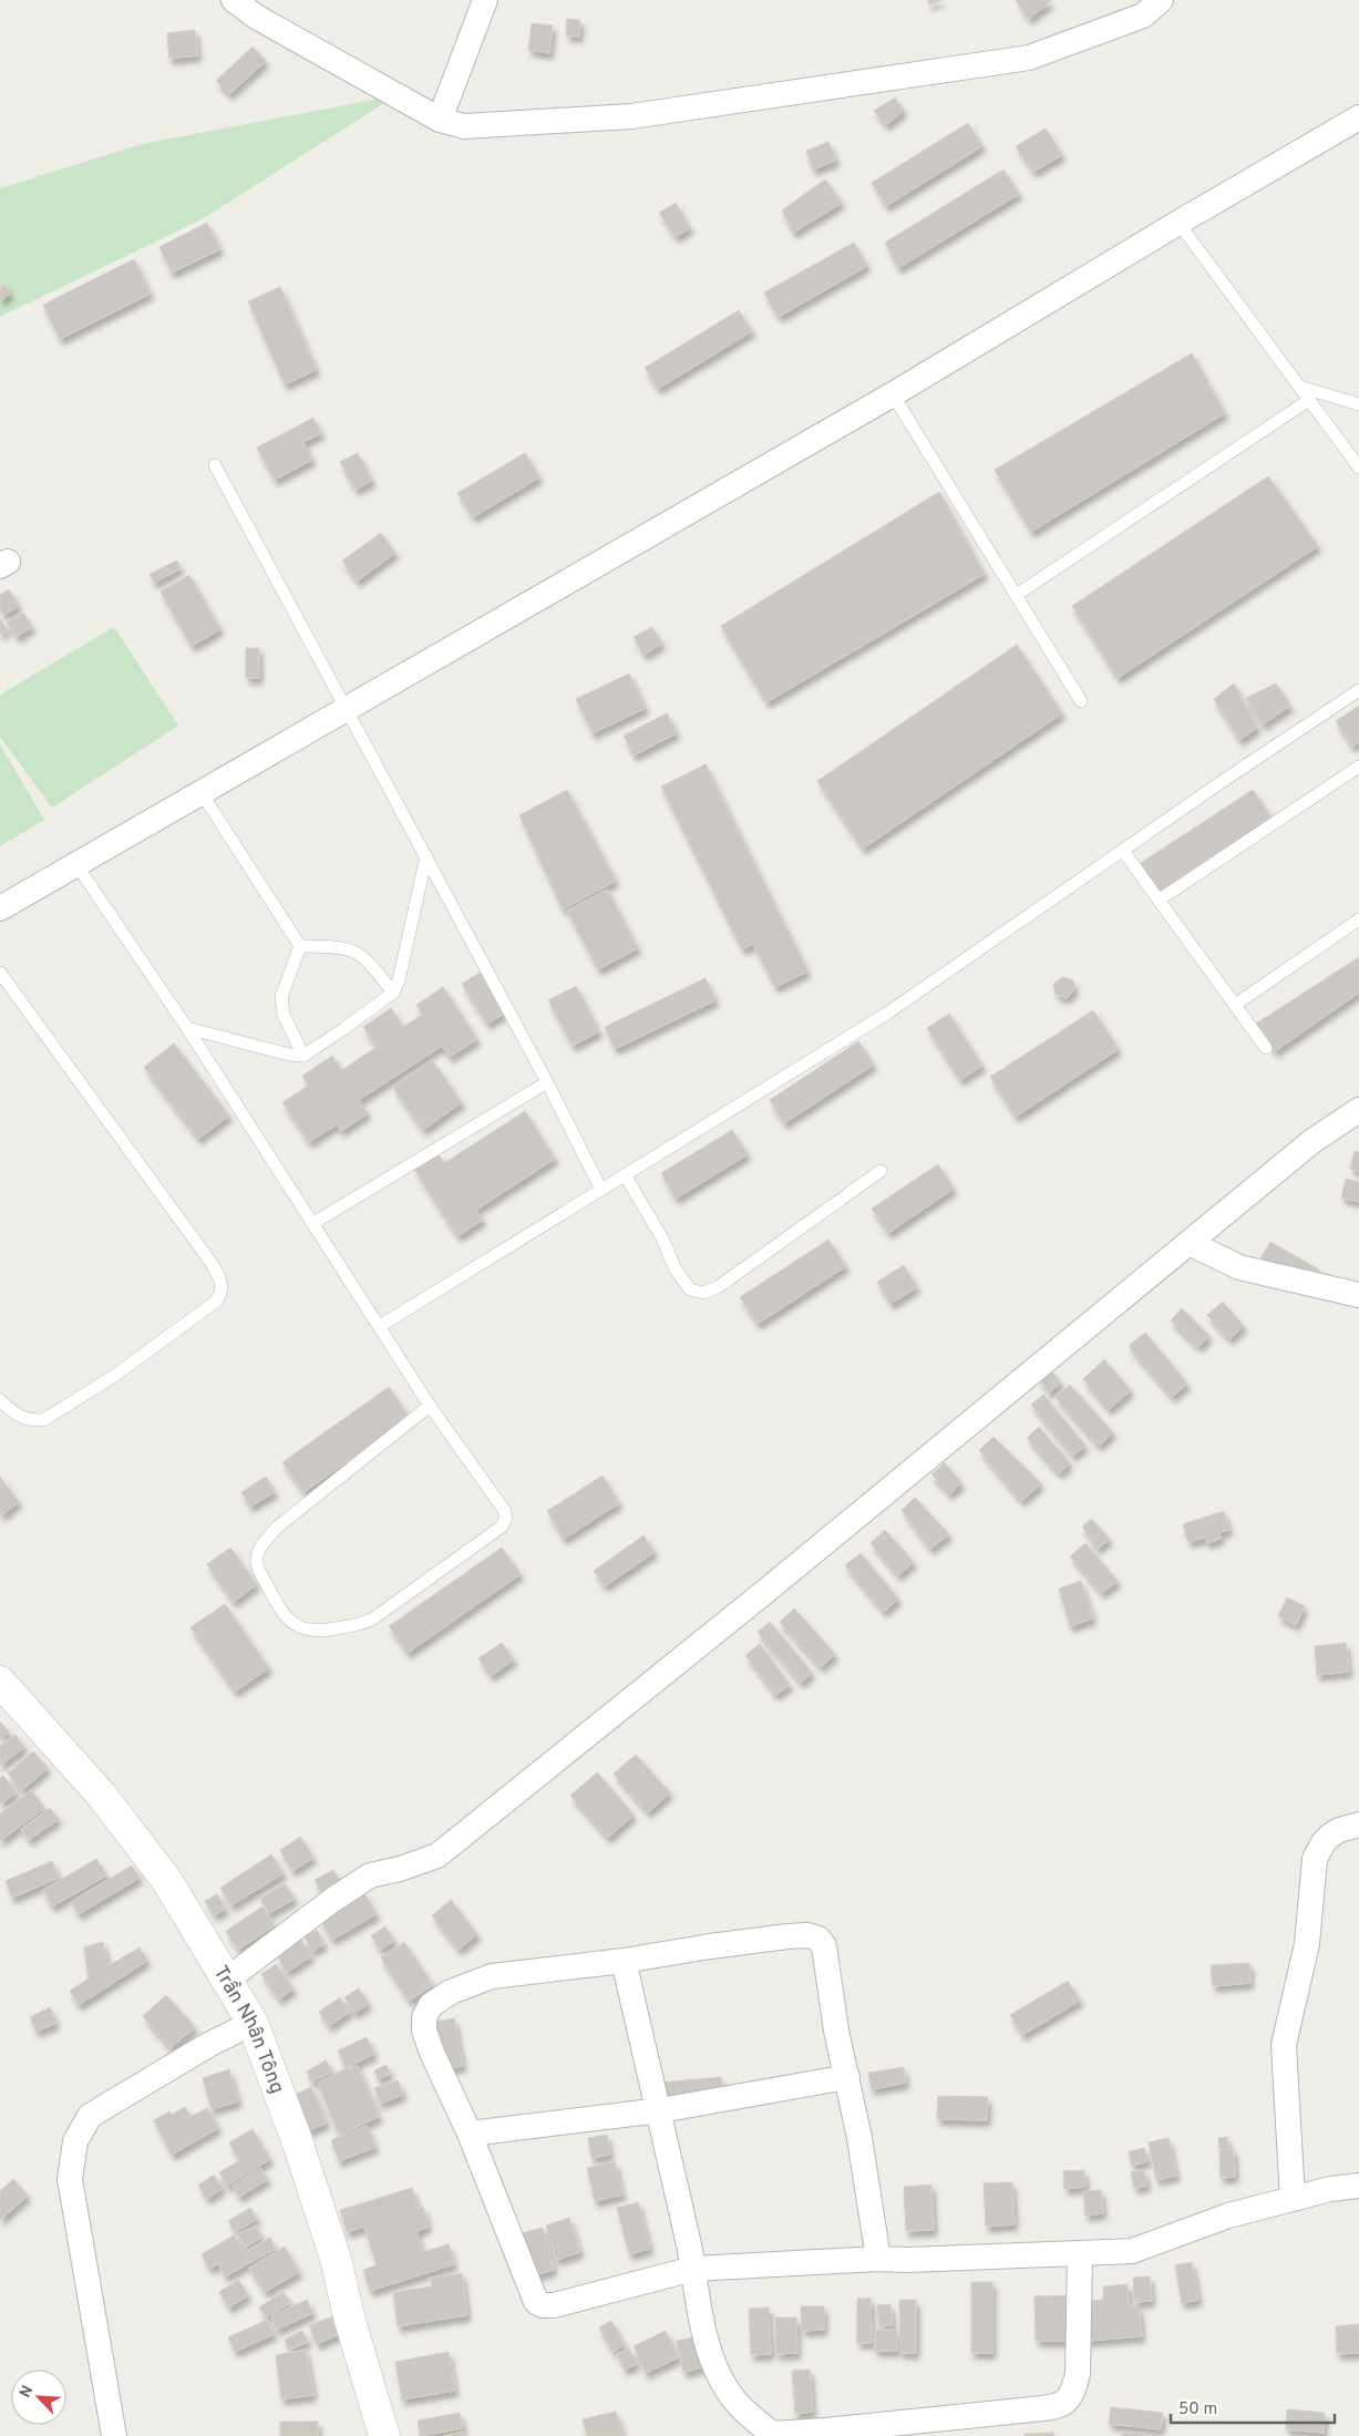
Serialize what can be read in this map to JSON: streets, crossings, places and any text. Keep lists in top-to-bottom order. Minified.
{"streets":{"street":["Trần Nhân Tông"]},"scale_bar":"50 m","north":"top left"}
